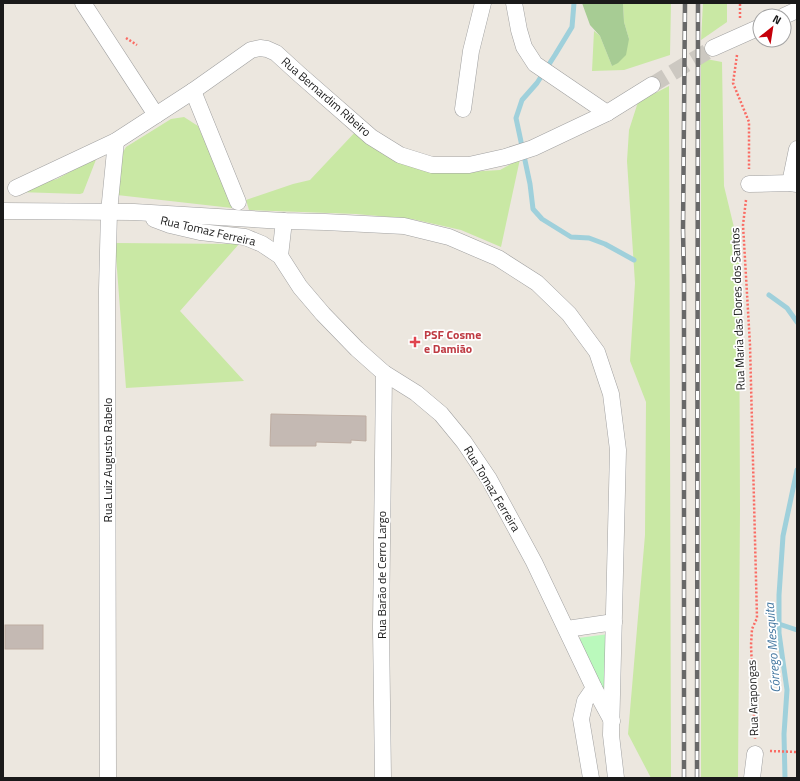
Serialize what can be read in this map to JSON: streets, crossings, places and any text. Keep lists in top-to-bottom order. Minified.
{"streets":{"street":["Rua Bernardim Ribeiro","Rua Tomaz Ferreira","Rua Luiz Augusto Rabelo","Rua Barão de Cerro Largo","Rua Arapongas"],"path":["Rua Maria das Dores dos Santos"]},"crossings":[["Rua Bernardim Ribeiro","Rua Luiz Augusto Rabelo"],["Rua Tomaz Ferreira","Rua Barão de Cerro Largo"],["Rua Maria das Dores dos Santos","Rua Arapongas"]],"water":["Córrego Mesquita"],"places":{"health":["PSF Cosme e Damião"]},"north":"top right"}
